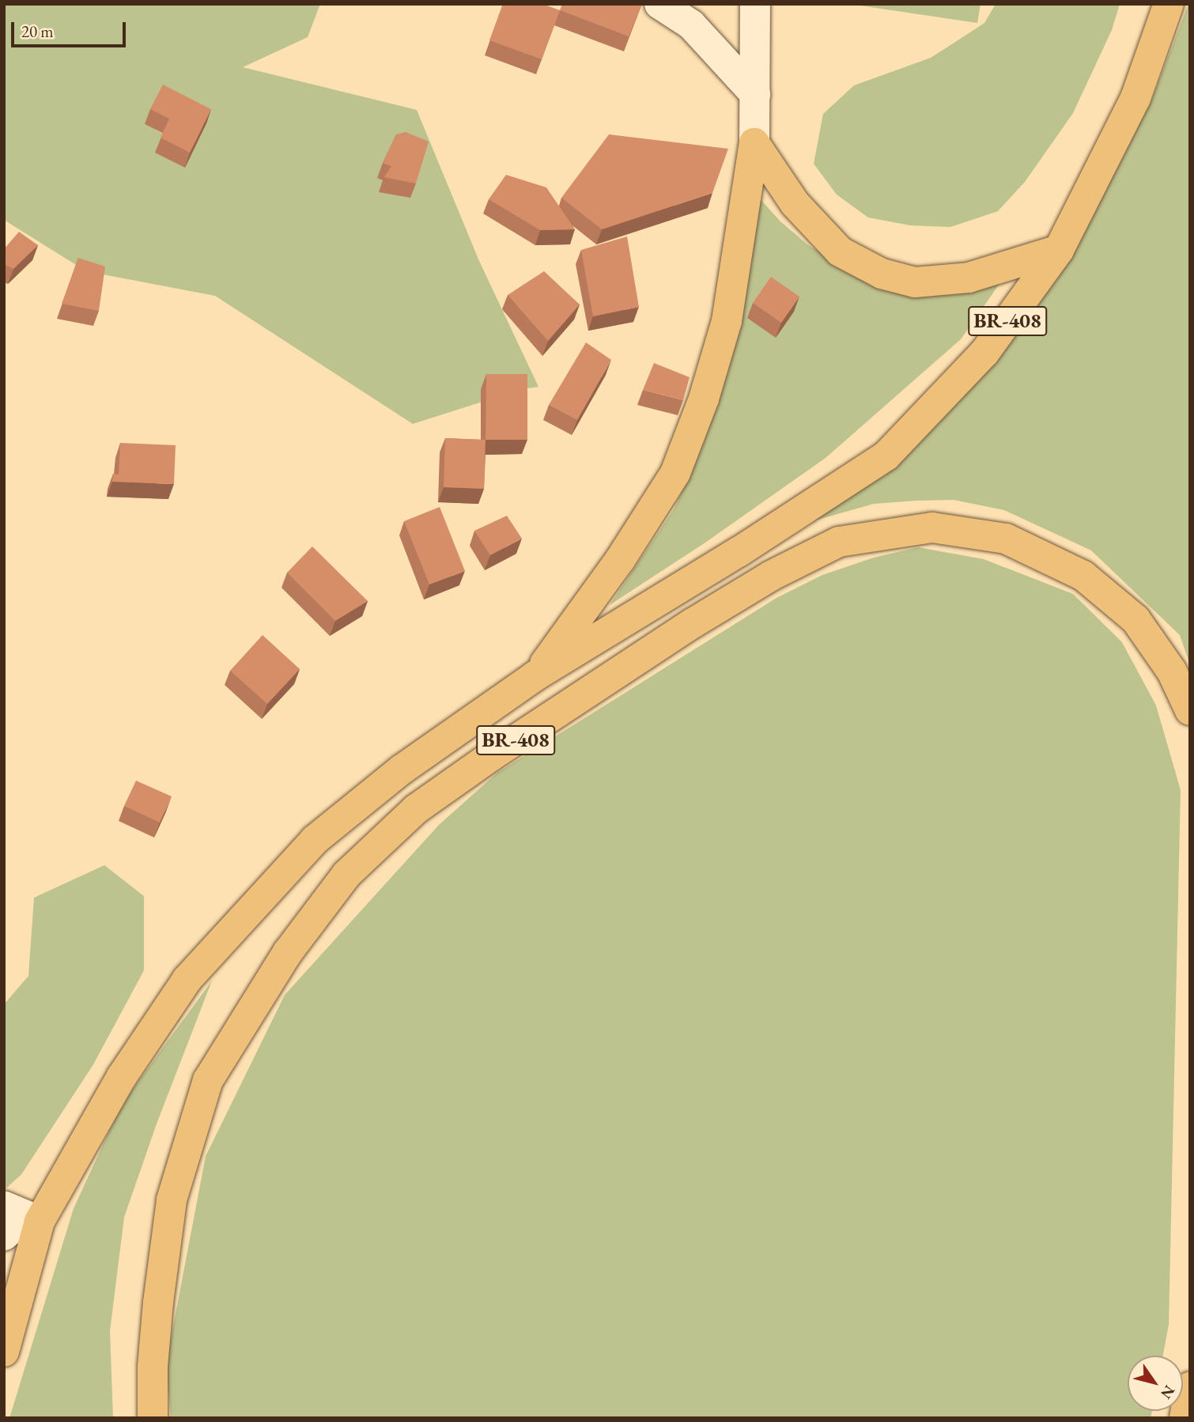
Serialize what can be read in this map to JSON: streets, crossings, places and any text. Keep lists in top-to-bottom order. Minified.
{"streets":{"highway":["BR-408"]},"scale_bar":"20 m","north":"bottom right"}
